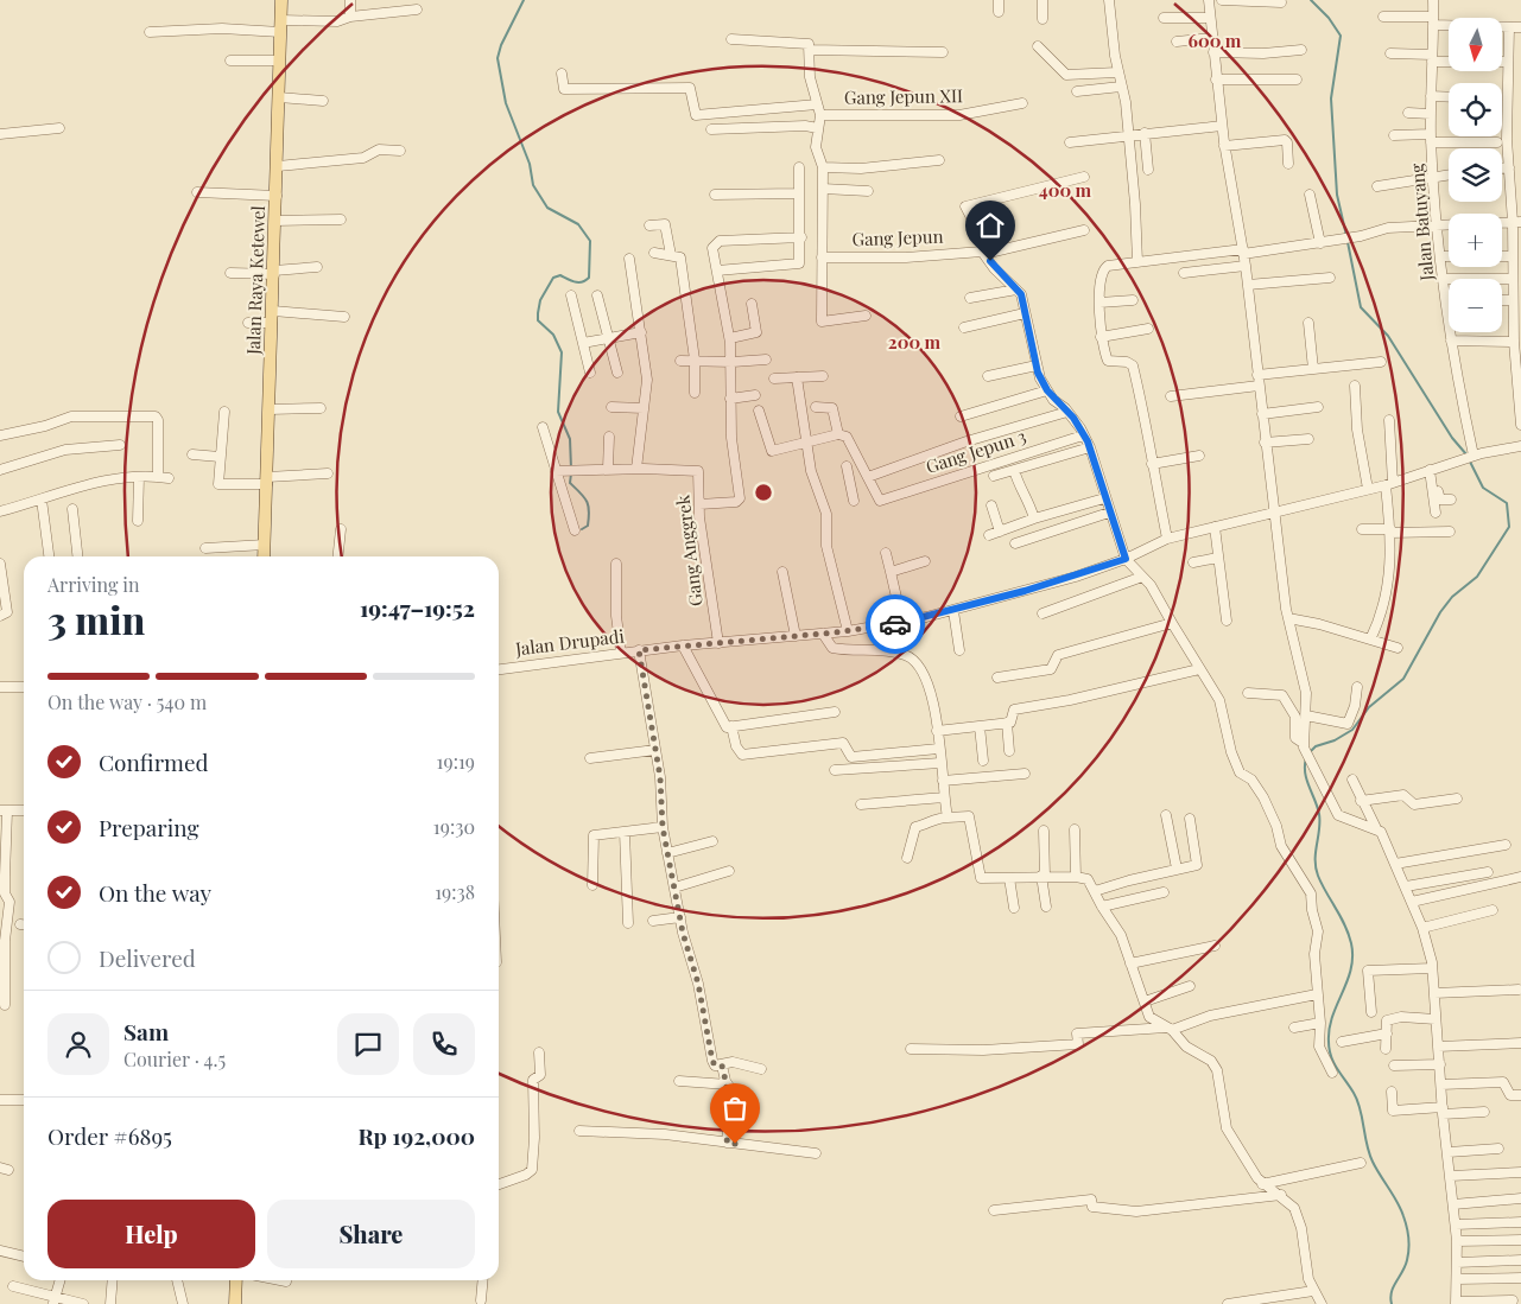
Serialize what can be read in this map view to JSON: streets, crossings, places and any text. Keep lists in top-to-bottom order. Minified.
{"streets":{"main road":["Jalan Raya Ketewel"],"street":["Gang Jepun XII","Jalan Batuyang","Gang Jepun","Gang Jepun 3","Gang Anggrek","Jalan Drupadi"]},"crossings":[["Jalan Batuyang","Jalan Drupadi"],["Gang Jepun","Gang Jepun 3"],["Gang Jepun","Jalan Drupadi"],["Gang Anggrek","Jalan Drupadi"]],"north":"bottom","page":{"map_buttons":["+","−"],"heading":["3 min","Arriving in","19:47–19:52"],"panel":["Sam","Courier · 4.5","Order #6895","Rp 192,000"],"bar":"On the way · 540 m","list":[["Confirmed","19:19"],["Preparing","19:30"],["On the way","19:38"],"Delivered"],"buttons":["Help","Share"]},"rings":["600 m","400 m","200 m"]}
